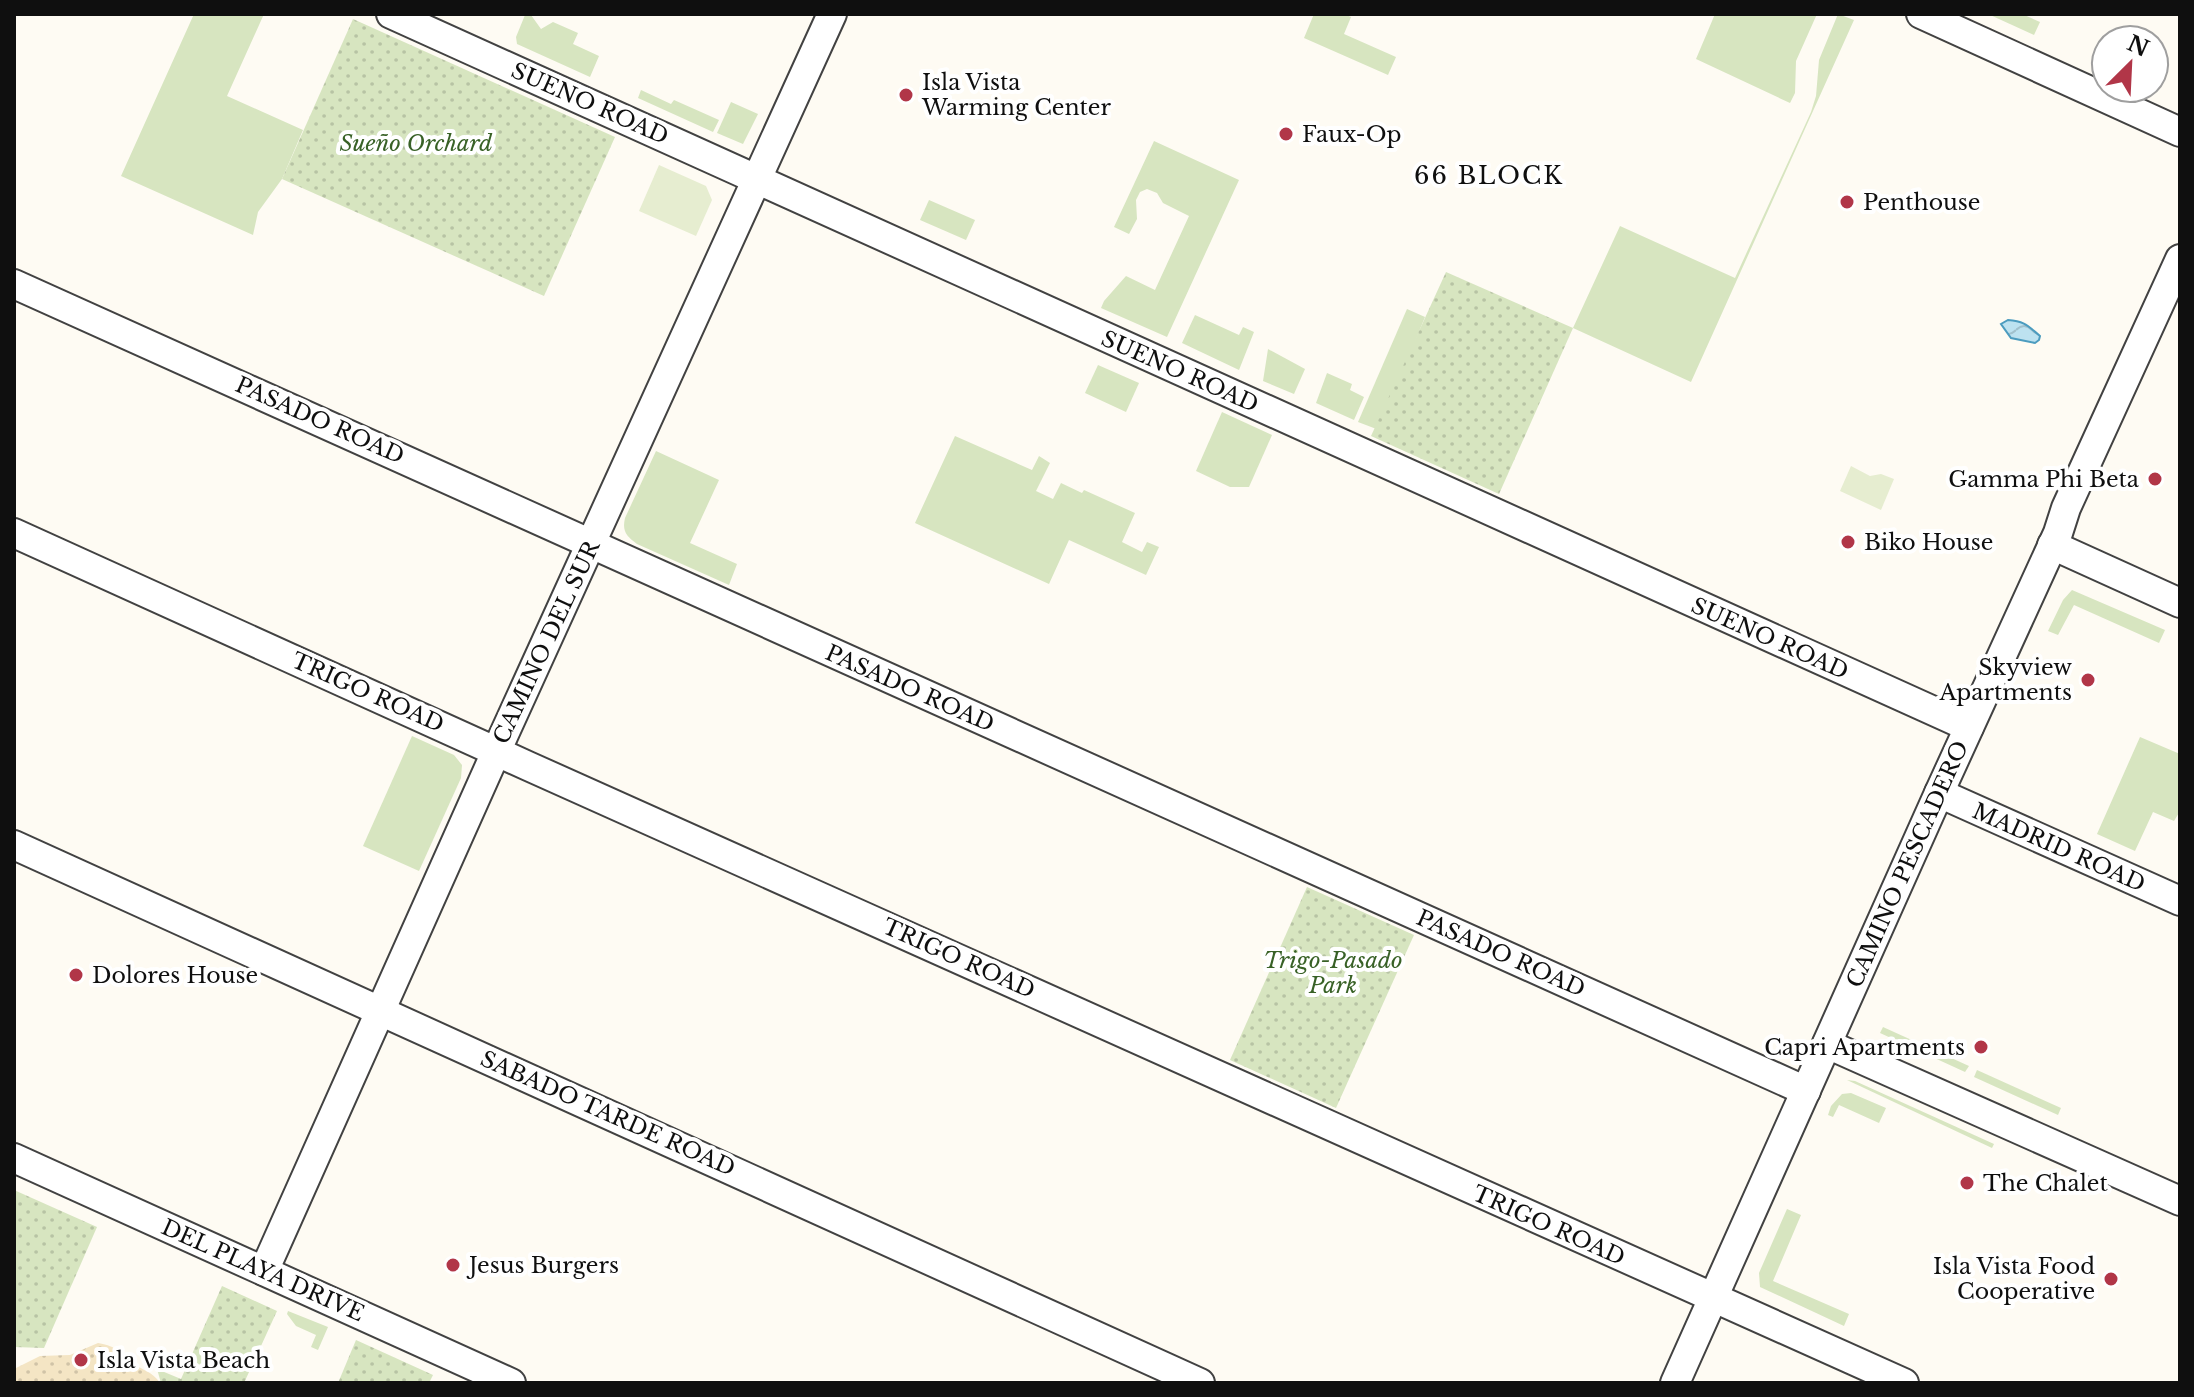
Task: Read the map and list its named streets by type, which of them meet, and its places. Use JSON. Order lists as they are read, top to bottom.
{
  "streets": {
    "street": [
      "SUENO ROAD",
      "PASADO ROAD",
      "CAMINO DEL SUR",
      "TRIGO ROAD",
      "MADRID ROAD",
      "CAMINO PESCADERO",
      "SABADO TARDE ROAD",
      "DEL PLAYA DRIVE"
    ]
  },
  "crossings": [
    ["SUENO ROAD", "CAMINO DEL SUR"],
    ["SUENO ROAD", "CAMINO PESCADERO"],
    ["PASADO ROAD", "CAMINO DEL SUR"],
    ["PASADO ROAD", "CAMINO PESCADERO"],
    ["CAMINO DEL SUR", "TRIGO ROAD"],
    ["CAMINO DEL SUR", "SABADO TARDE ROAD"],
    ["CAMINO DEL SUR", "DEL PLAYA DRIVE"],
    ["TRIGO ROAD", "CAMINO PESCADERO"],
    ["MADRID ROAD", "CAMINO PESCADERO"]
  ],
  "districts": ["66 BLOCK"],
  "parks": ["Sueño Orchard", "Trigo-Pasado Park"],
  "places": [
    "Isla Vista Warming Center",
    "Faux-Op",
    "Penthouse",
    "Gamma Phi Beta",
    "Biko House",
    "Skyview Apartments",
    "Dolores House",
    "Capri Apartments",
    "The Chalet",
    "Jesus Burgers",
    "Isla Vista Food Cooperative",
    "Isla Vista Beach"
  ],
  "north": "top right"
}
